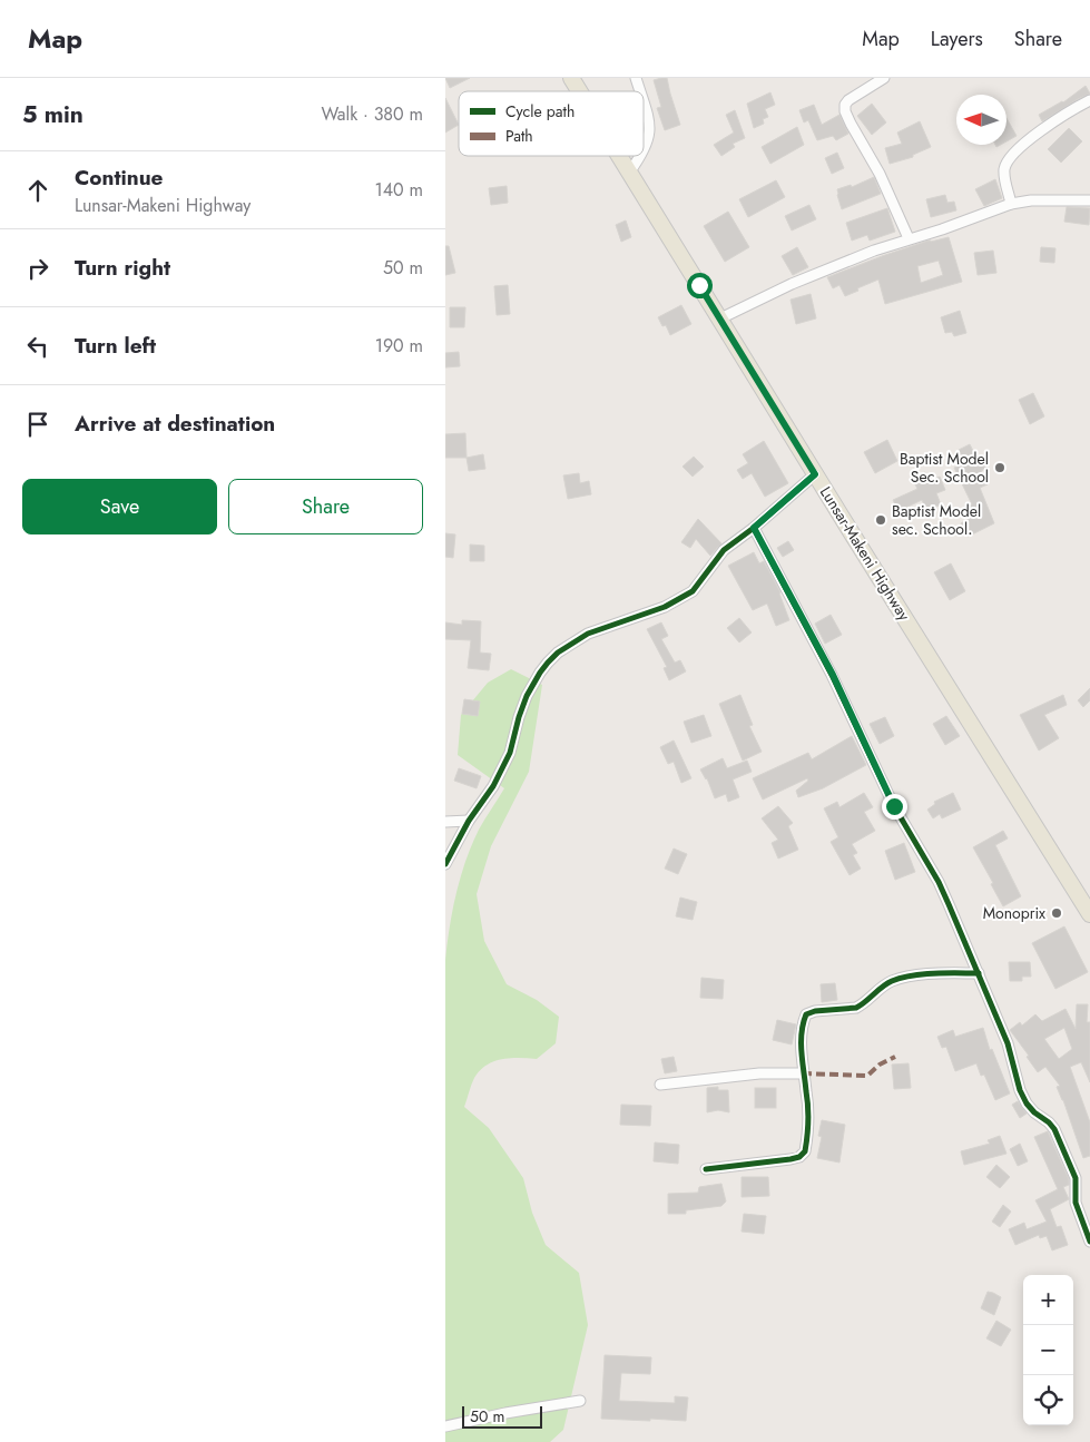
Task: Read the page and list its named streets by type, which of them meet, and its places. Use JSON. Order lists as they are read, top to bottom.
{
  "streets": {
    "main road": ["Lunsar-Makeni Highway"]
  },
  "places": ["Baptist Model Sec. School", "Baptist Model sec. School.", "Monoprix"],
  "legend": ["Cycle path", "Path"],
  "scale_bar": "50 m",
  "north": "left",
  "page": {
    "header": "Map",
    "nav": ["Map", "Layers", "Share"],
    "heading": ["5 min", "Walk · 380 m"],
    "list": [
      ["Continue", "Lunsar-Makeni Highway", "140 m"],
      ["Turn right", "50 m"],
      ["Turn left", "190 m"],
      "Arrive at destination"
    ],
    "buttons": ["Save", "Share"],
    "map_buttons": ["+", "−"],
    "scale": "50 m"
  }
}
